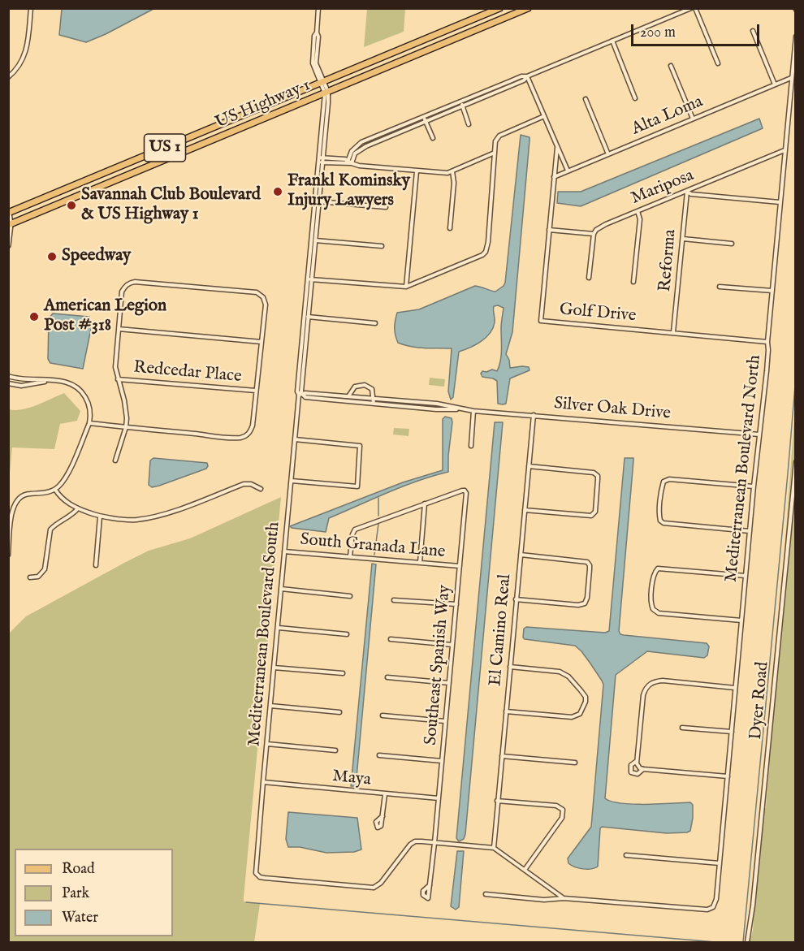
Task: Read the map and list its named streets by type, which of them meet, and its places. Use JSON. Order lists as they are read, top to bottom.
{
  "streets": {
    "main road": ["US Highway 1", "US 1"],
    "street": [
      "Alta Loma",
      "Mariposa",
      "Reforma",
      "Golf Drive",
      "Redcedar Place",
      "Silver Oak Drive",
      "Mediterranean Boulevard North",
      "South Granada Lane",
      "El Camino Real",
      "Mediterranean Boulevard South",
      "Southeast Spanish Way",
      "Dyer Road",
      "Maya"
    ]
  },
  "crossings": [
    ["US Highway 1", "Mediterranean Boulevard South"],
    ["Alta Loma", "Golf Drive"],
    ["Alta Loma", "Mediterranean Boulevard North"],
    ["Mariposa", "Reforma"],
    ["Mariposa", "Mediterranean Boulevard North"],
    ["Reforma", "Golf Drive"],
    ["Golf Drive", "Mediterranean Boulevard North"],
    ["Silver Oak Drive", "Mediterranean Boulevard North"],
    ["Silver Oak Drive", "El Camino Real"],
    ["Silver Oak Drive", "Mediterranean Boulevard South"],
    ["South Granada Lane", "Mediterranean Boulevard South"],
    ["South Granada Lane", "Southeast Spanish Way"],
    ["Mediterranean Boulevard South", "Southeast Spanish Way"],
    ["Mediterranean Boulevard South", "Maya"],
    ["Southeast Spanish Way", "Maya"]
  ],
  "places": [
    "Frankl Kominsky Injury Lawyers",
    "Savannah Club Boulevard & US Highway 1",
    "Speedway",
    "American Legion Post #318"
  ],
  "legend": ["Road", "Park", "Water"],
  "scale_bar": "200 m"
}
